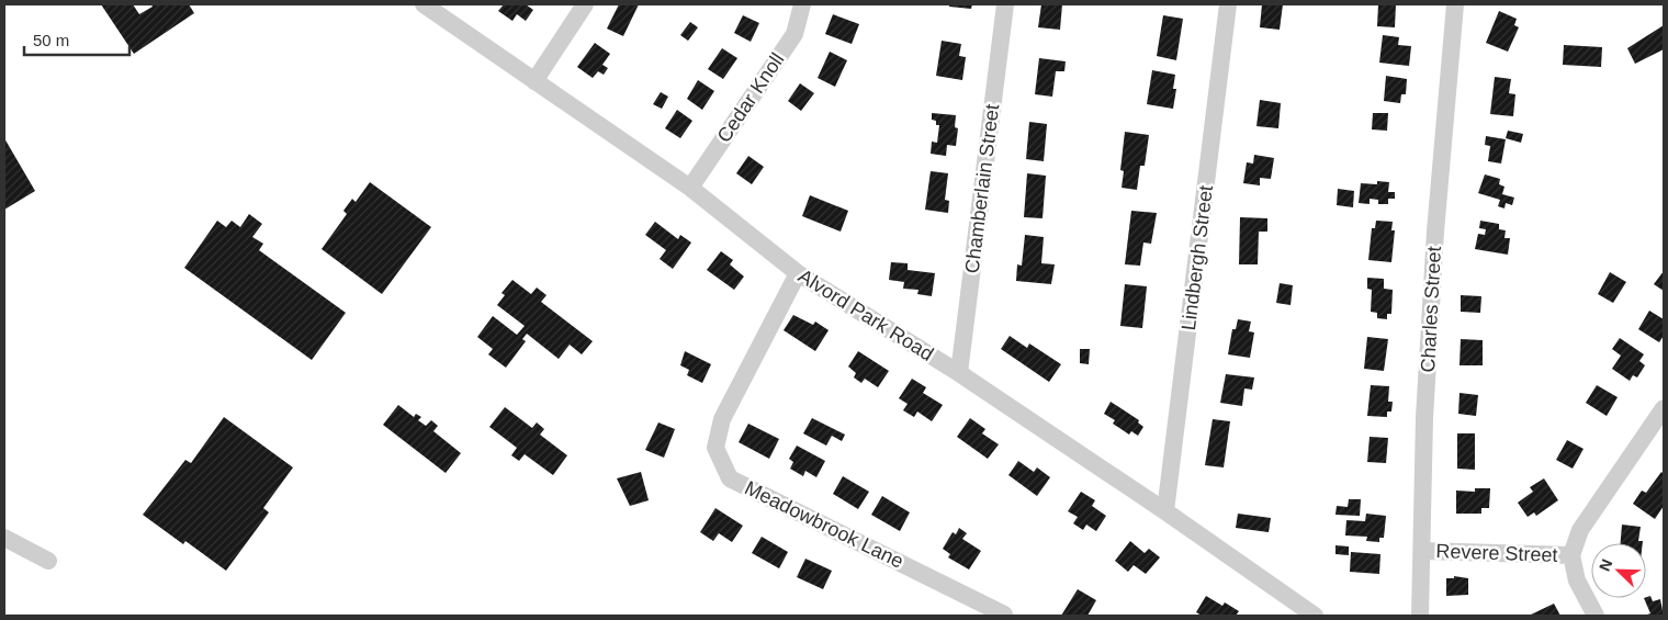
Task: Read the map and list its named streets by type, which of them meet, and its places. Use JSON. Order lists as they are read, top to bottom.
{
  "streets": {
    "street": [
      "Cedar Knoll",
      "Chamberlain Street",
      "Lindbergh Street",
      "Charles Street",
      "Alvord Park Road",
      "Meadowbrook Lane",
      "Revere Street"
    ]
  },
  "crossings": [
    ["Cedar Knoll", "Alvord Park Road"],
    ["Chamberlain Street", "Alvord Park Road"],
    ["Lindbergh Street", "Alvord Park Road"],
    ["Charles Street", "Revere Street"],
    ["Alvord Park Road", "Meadowbrook Lane"]
  ],
  "scale_bar": "50 m",
  "north": "top left"
}
